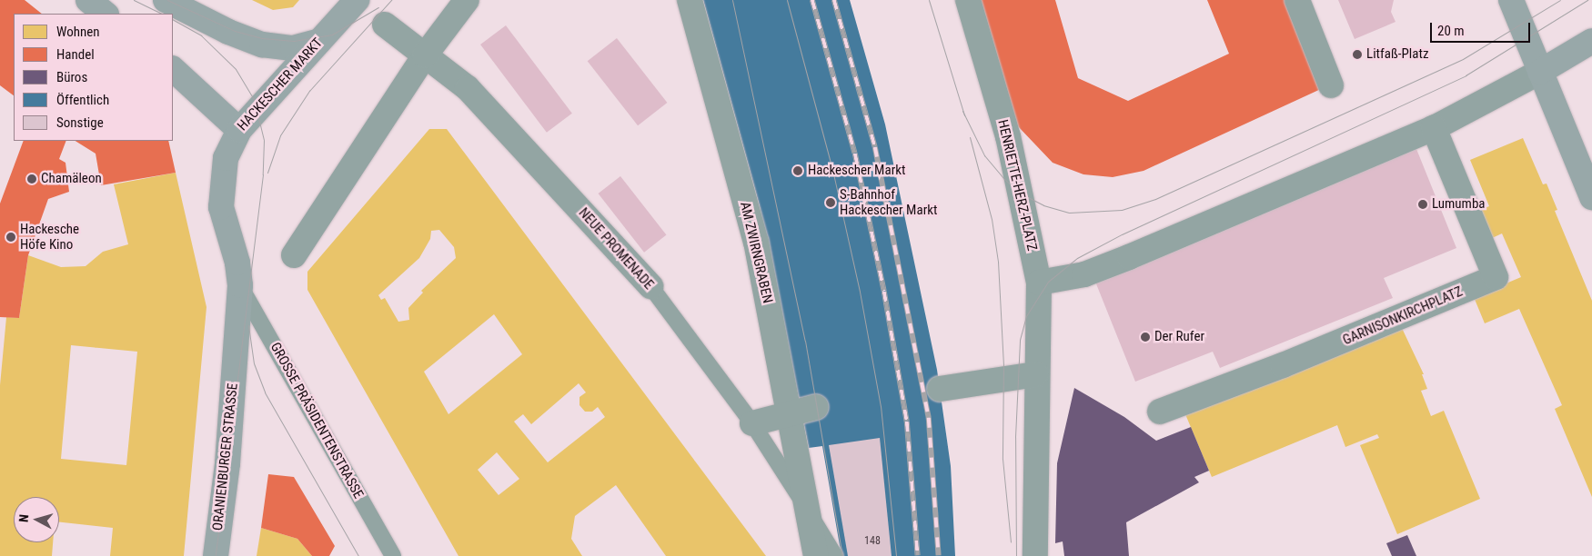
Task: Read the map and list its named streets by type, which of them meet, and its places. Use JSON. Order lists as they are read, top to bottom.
{
  "streets": {
    "street": [
      "HACKESCHER MARKT",
      "HENRIETTE-HERZ-PLATZ",
      "NEUE PROMENADE",
      "AM ZWIRNGRABEN",
      "GARNISONKIRCHPLATZ",
      "ORANIENBURGER STRASSE"
    ],
    "lane": ["GROSSE PRÄSIDENTENSTRASSE"]
  },
  "crossings": [
    ["HACKESCHER MARKT", "GROSSE PRÄSIDENTENSTRASSE"],
    ["HACKESCHER MARKT", "ORANIENBURGER STRASSE"],
    ["NEUE PROMENADE", "AM ZWIRNGRABEN"]
  ],
  "places": [
    "Litfaß-Platz",
    "Hackescher Markt",
    "Chamäleon",
    "S-Bahnhof Hackescher Markt",
    "Lumumba",
    "Hackesche Höfe Kino",
    "Der Rufer"
  ],
  "house_numbers": ["148"],
  "legend": [
    "Wohnen",
    "Handel",
    "Büros",
    "Öffentlich",
    "Sonstige"
  ],
  "scale_bar": "20 m",
  "north": "left"
}
